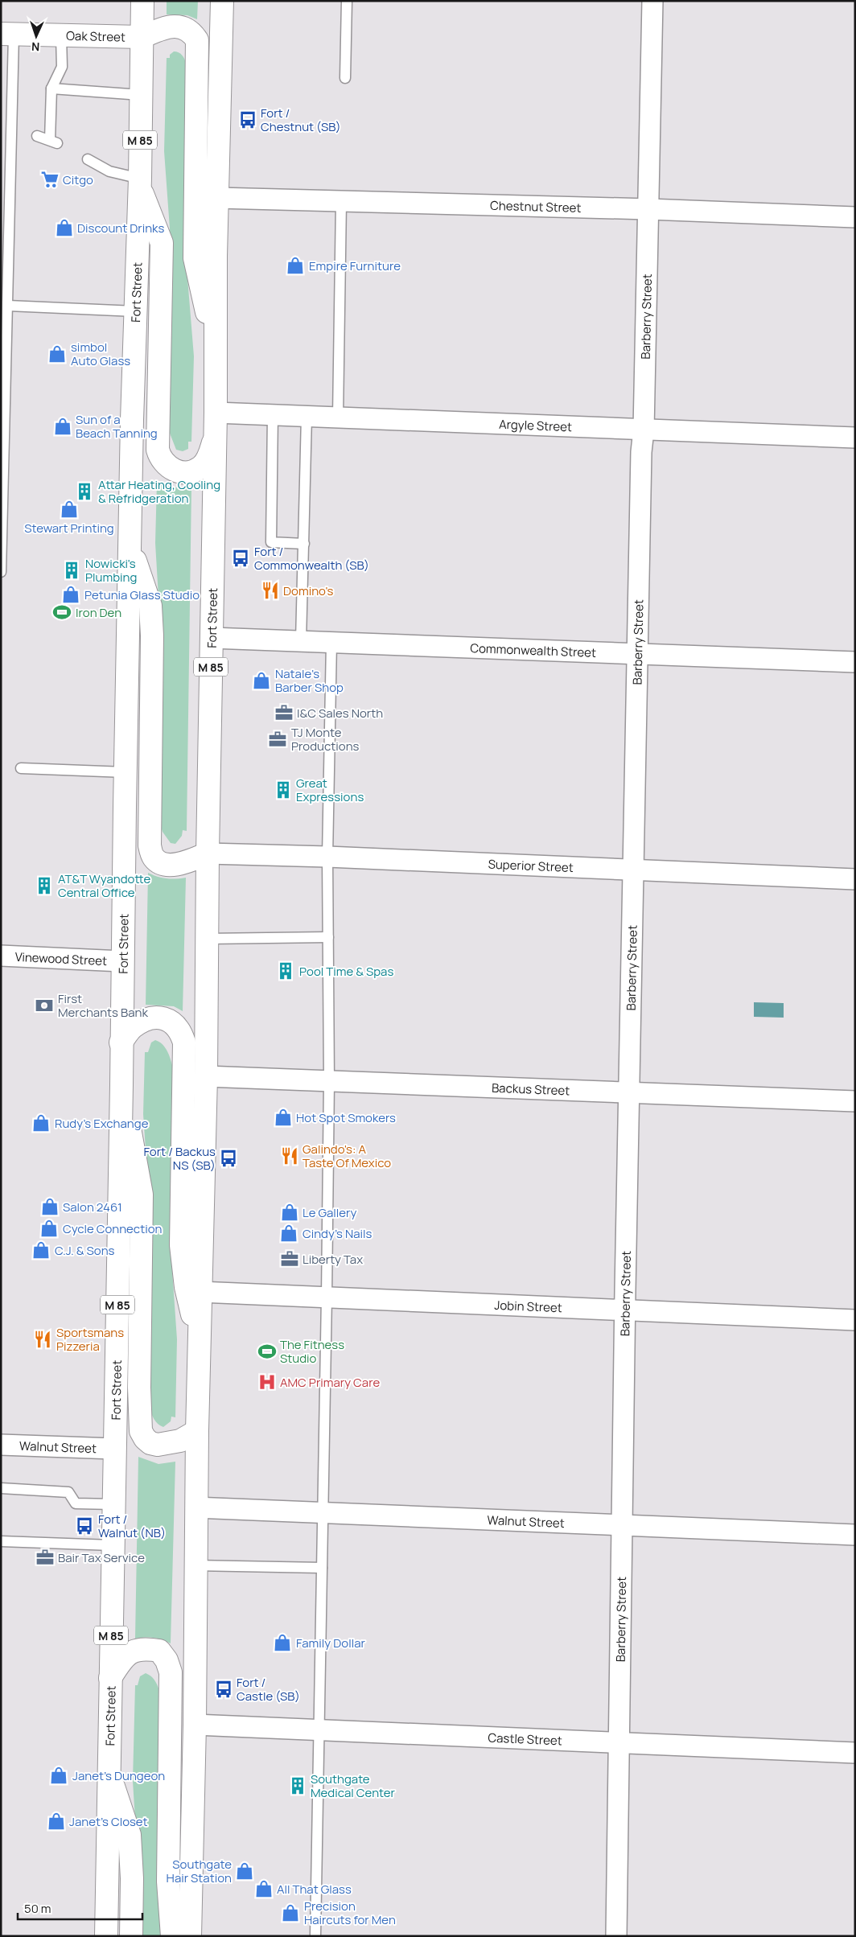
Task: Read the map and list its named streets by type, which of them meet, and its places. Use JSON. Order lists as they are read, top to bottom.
{
  "streets": {
    "main road": ["Oak Street", "M 85", "Fort Street"],
    "street": [
      "Chestnut Street",
      "Barberry Street",
      "Argyle Street",
      "Commonwealth Street",
      "Superior Street",
      "Vinewood Street",
      "Backus Street",
      "Jobin Street",
      "Walnut Street",
      "Castle Street"
    ]
  },
  "crossings": [
    ["Oak Street", "Fort Street"],
    ["Chestnut Street", "Fort Street"],
    ["Chestnut Street", "Barberry Street"],
    ["Fort Street", "Argyle Street"],
    ["Fort Street", "Commonwealth Street"],
    ["Fort Street", "Superior Street"],
    ["Fort Street", "Vinewood Street"],
    ["Fort Street", "Backus Street"],
    ["Fort Street", "Jobin Street"],
    ["Fort Street", "Walnut Street"],
    ["Fort Street", "Castle Street"],
    ["Barberry Street", "Argyle Street"],
    ["Barberry Street", "Commonwealth Street"],
    ["Barberry Street", "Superior Street"],
    ["Barberry Street", "Backus Street"],
    ["Barberry Street", "Jobin Street"],
    ["Barberry Street", "Walnut Street"],
    ["Barberry Street", "Castle Street"]
  ],
  "places": {
    "bus stop": [
      "Fort / Chestnut (SB)",
      "Fort / Commonwealth (SB)",
      "Fort / Backus NS (SB)",
      "Fort / Walnut (NB)",
      "Fort / Castle (SB)"
    ],
    "supermarket": ["Citgo"],
    "shop": [
      "Discount Drinks",
      "Empire Furniture",
      "simbol Auto Glass",
      "Sun of a Beach Tanning",
      "Stewart Printing",
      "Petunia Glass Studio",
      "Natale's Barber Shop",
      "Hot Spot Smokers",
      "Rudy's Exchange",
      "Salon 2461",
      "Le Gallery",
      "Cycle Connection",
      "Cindy's Nails",
      "C.J. & Sons",
      "Family Dollar",
      "Janet's Dungeon",
      "Janet's Closet",
      "Southgate Hair Station",
      "All That Glass",
      "Precision Haircuts for Men"
    ],
    "building": [
      "Attar Heating, Cooling & Refridgeration",
      "Nowicki's Plumbing",
      "Great Expressions",
      "AT&T Wyandotte Central Office",
      "Pool Time & Spas",
      "Southgate Medical Center"
    ],
    "restaurant": ["Domino's", "Galindo's: A Taste Of Mexico", "Sportsmans Pizzeria"],
    "sports": ["Iron Den", "The Fitness Studio"],
    "office": [
      "I&C Sales North",
      "TJ Monte Productions",
      "Liberty Tax",
      "Bair Tax Service"
    ],
    "bank": ["First Merchants Bank"],
    "hospital": ["AMC Primary Care"]
  },
  "scale_bar": "50 m",
  "north": "bottom"
}
